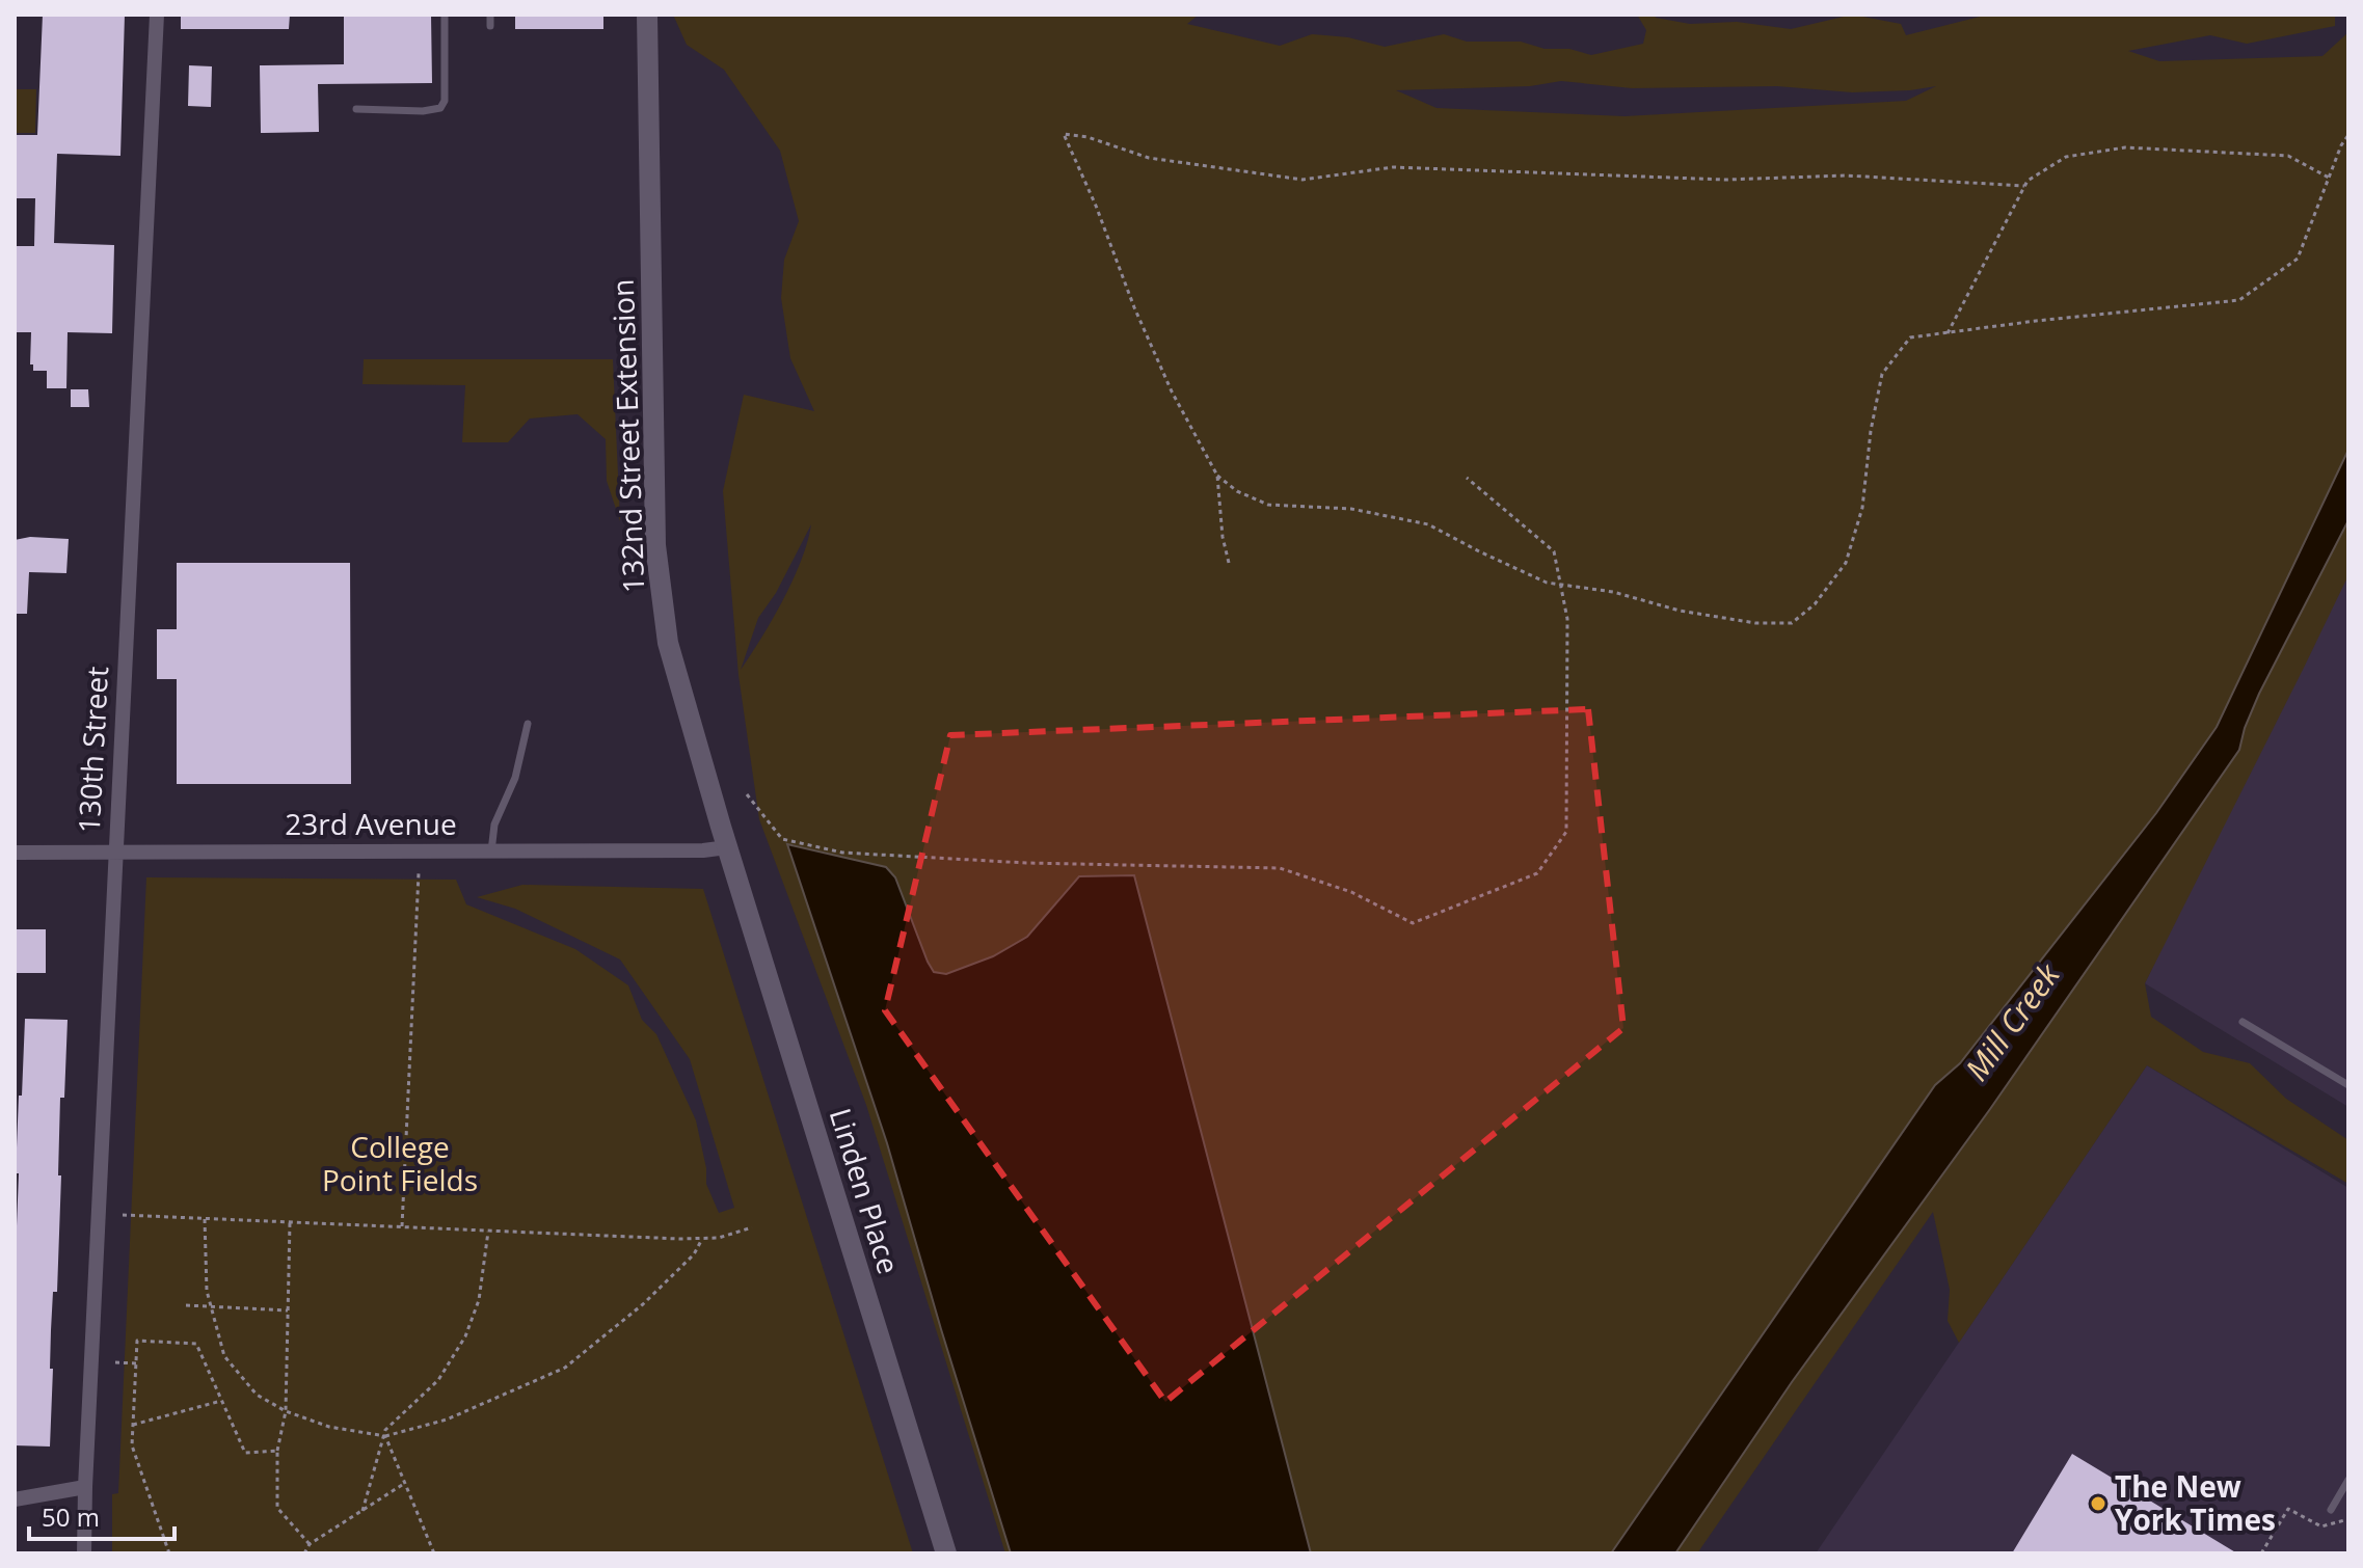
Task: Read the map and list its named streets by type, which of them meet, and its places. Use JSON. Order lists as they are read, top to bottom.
{
  "streets": {
    "street": [
      "132nd Street Extension",
      "130th Street",
      "23rd Avenue",
      "Linden Place"
    ]
  },
  "crossings": [
    ["132nd Street Extension", "23rd Avenue"],
    ["132nd Street Extension", "Linden Place"],
    ["130th Street", "23rd Avenue"],
    ["23rd Avenue", "Linden Place"]
  ],
  "water": ["Mill Creek"],
  "parks": ["College Point Fields"],
  "places": ["The New York Times"],
  "scale_bar": "50 m"
}
